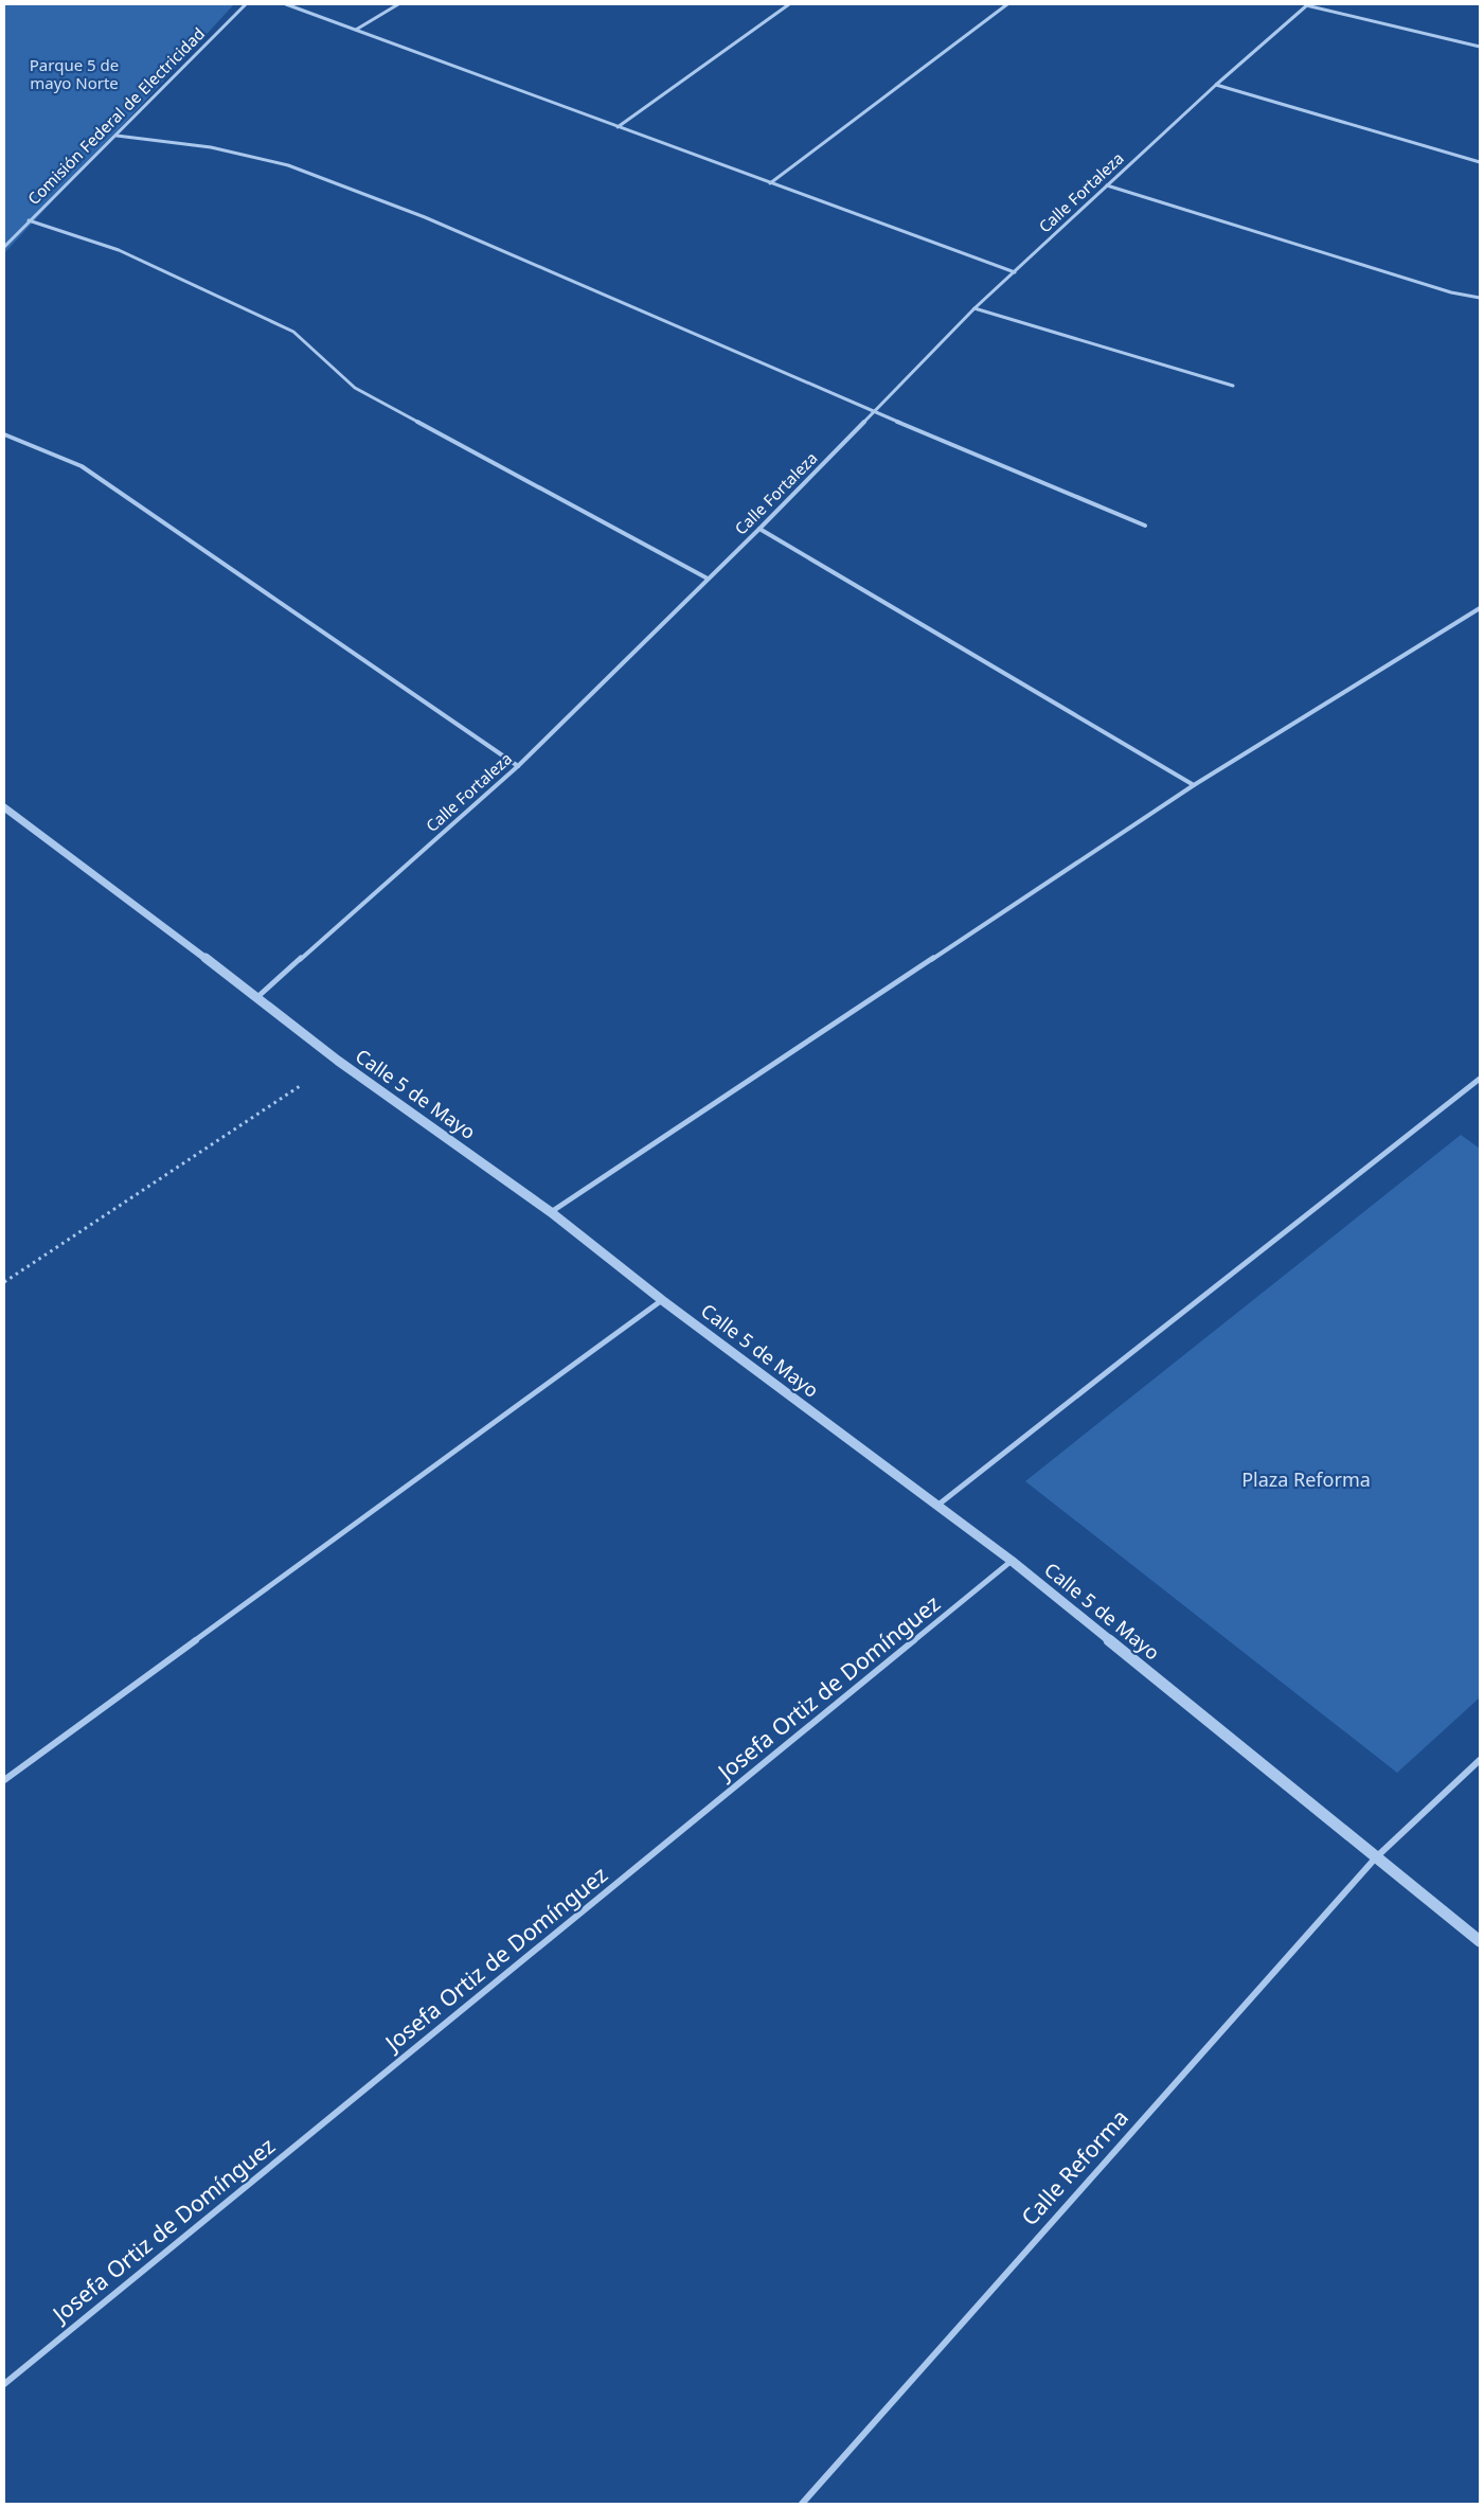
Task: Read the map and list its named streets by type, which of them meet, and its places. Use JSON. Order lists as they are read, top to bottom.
{
  "streets": {
    "street": [
      "Comisión Federal de Electricidad",
      "Calle Fortaleza",
      "Calle 5 de Mayo",
      "Josefa Ortiz de Domínguez",
      "Calle Reforma"
    ]
  },
  "crossings": [
    ["Calle Fortaleza", "Calle 5 de Mayo"],
    ["Calle 5 de Mayo", "Josefa Ortiz de Domínguez"],
    ["Calle 5 de Mayo", "Calle Reforma"]
  ],
  "parks": ["Parque 5 de mayo Norte", "Plaza Reforma"]
}
